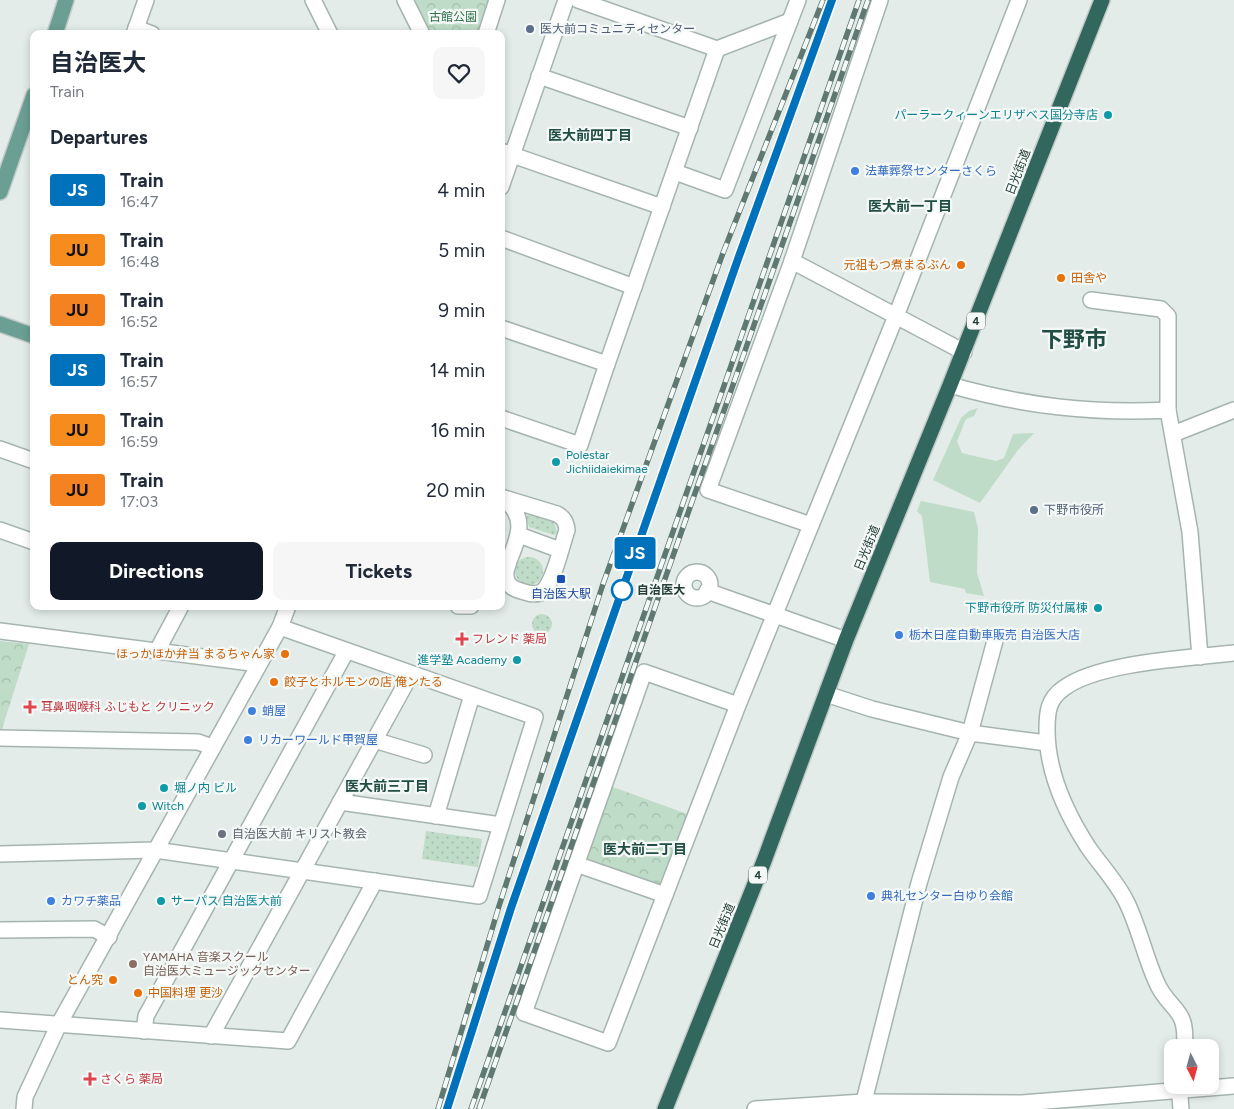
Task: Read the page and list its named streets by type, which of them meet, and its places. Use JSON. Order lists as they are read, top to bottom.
{
  "streets": {
    "highway": ["日光街道", "4"]
  },
  "districts": [
    "医大前四丁目",
    "医大前一丁目",
    "下野市",
    "医大前三丁目",
    "医大前二丁目"
  ],
  "parks": ["古館公園"],
  "places": {
    "other": [
      "医大前コミュニティセンター",
      "パーラークィーンエリザベス国分寺店",
      "法華葬祭センターさくら",
      "元祖もつ煮まるぶん",
      "田舎や",
      "Polestar Jichiidaiekimae",
      "下野市役所",
      "自治医大",
      "下野市役所 防災付属棟",
      "栃木日産自動車販売 自治医大店",
      "ほっかほか弁当 まるちゃん家",
      "進学塾 Academy",
      "餃子とホルモンの店 俺ンたる",
      "蛸屋",
      "リカーワールド甲賀屋",
      "堀ノ内 ビル",
      "Witch",
      "自治医大前 キリスト教会",
      "典礼センター白ゆり会館",
      "カワチ薬品",
      "サーパス 自治医大前",
      "YAMAHA 音楽スクール 自治医大ミュージックセンター",
      "とん究",
      "中国料理 更沙"
    ],
    "transit": ["自治医大駅"],
    "health": ["フレンド 薬局", "耳鼻咽喉科 ふじもと クリニック", "さくら 薬局"]
  },
  "north": "bottom",
  "page": {
    "on_map": "JS",
    "heading": [
      ["自治医大", "Train"],
      "Departures"
    ],
    "list": [
      {
        "mark": "JS",
        "name": "Train",
        "note": "16:47",
        "value": "4 min"
      },
      {
        "mark": "JU",
        "name": "Train",
        "note": "16:48",
        "value": "5 min"
      },
      {
        "mark": "JU",
        "name": "Train",
        "note": "16:52",
        "value": "9 min"
      },
      {
        "mark": "JS",
        "name": "Train",
        "note": "16:57",
        "value": "14 min"
      },
      {
        "mark": "JU",
        "name": "Train",
        "note": "16:59",
        "value": "16 min"
      },
      {
        "mark": "JU",
        "name": "Train",
        "note": "17:03",
        "value": "20 min"
      }
    ],
    "buttons": ["Directions", "Tickets"]
  }
}
